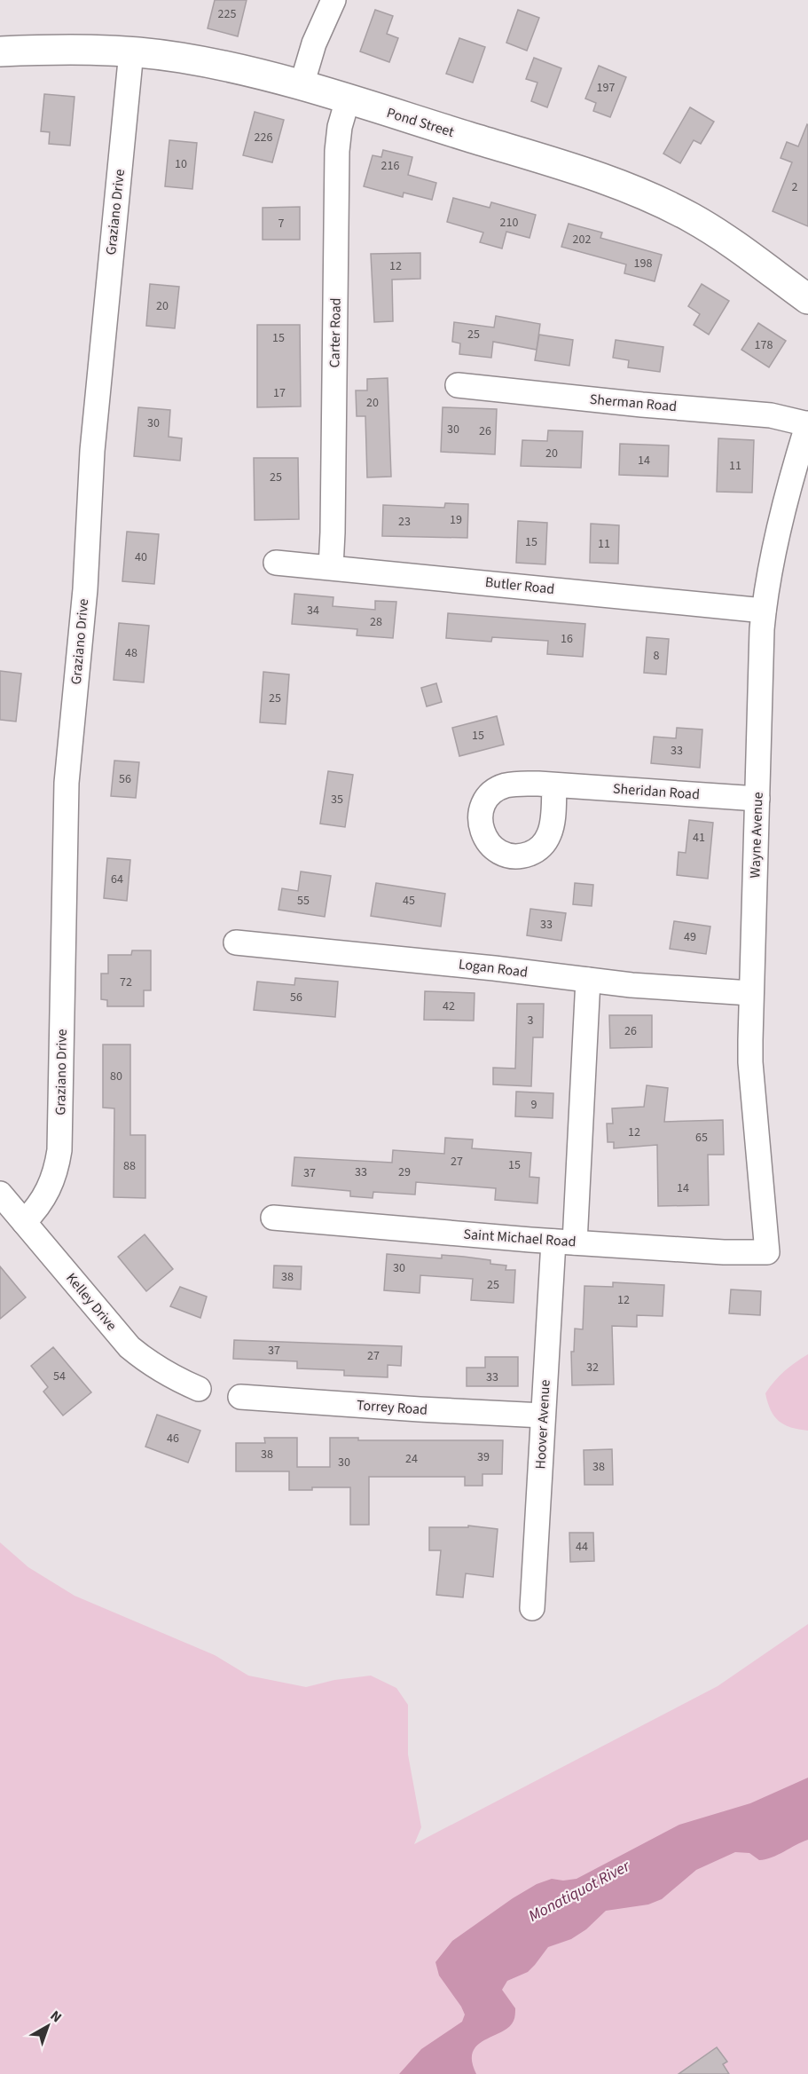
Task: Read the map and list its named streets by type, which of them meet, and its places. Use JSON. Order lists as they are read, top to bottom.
{
  "streets": {
    "main road": ["Pond Street"],
    "street": [
      "Graziano Drive",
      "Carter Road",
      "Sherman Road",
      "Butler Road",
      "Sheridan Road",
      "Wayne Avenue",
      "Logan Road",
      "Saint Michael Road",
      "Kelley Drive",
      "Torrey Road",
      "Hoover Avenue"
    ]
  },
  "crossings": [
    ["Pond Street", "Graziano Drive"],
    ["Pond Street", "Carter Road"],
    ["Graziano Drive", "Kelley Drive"],
    ["Carter Road", "Butler Road"],
    ["Sherman Road", "Wayne Avenue"],
    ["Butler Road", "Wayne Avenue"],
    ["Sheridan Road", "Wayne Avenue"],
    ["Wayne Avenue", "Logan Road"],
    ["Wayne Avenue", "Saint Michael Road"],
    ["Logan Road", "Hoover Avenue"],
    ["Saint Michael Road", "Hoover Avenue"],
    ["Torrey Road", "Hoover Avenue"]
  ],
  "water": ["Monatiquot River"],
  "house_numbers": [
    "225",
    "197",
    "226",
    "10",
    "216",
    "2",
    "210",
    "7",
    "202",
    "198",
    "12",
    "20",
    "25",
    "15",
    "178",
    "17",
    "20",
    "30",
    "30",
    "26",
    "20",
    "14",
    "11",
    "25",
    "19",
    "23",
    "15",
    "11",
    "40",
    "34",
    "28",
    "16",
    "48",
    "8",
    "25",
    "15",
    "33",
    "56",
    "35",
    "41",
    "64",
    "55",
    "45",
    "33",
    "49",
    "72",
    "56",
    "42",
    "3",
    "26",
    "80",
    "9",
    "12",
    "65",
    "27",
    "15",
    "88",
    "33",
    "29",
    "37",
    "14",
    "30",
    "38",
    "25",
    "12",
    "37",
    "27",
    "32",
    "54",
    "33",
    "46",
    "38",
    "39",
    "24",
    "30",
    "38",
    "44"
  ],
  "north": "top right"
}
